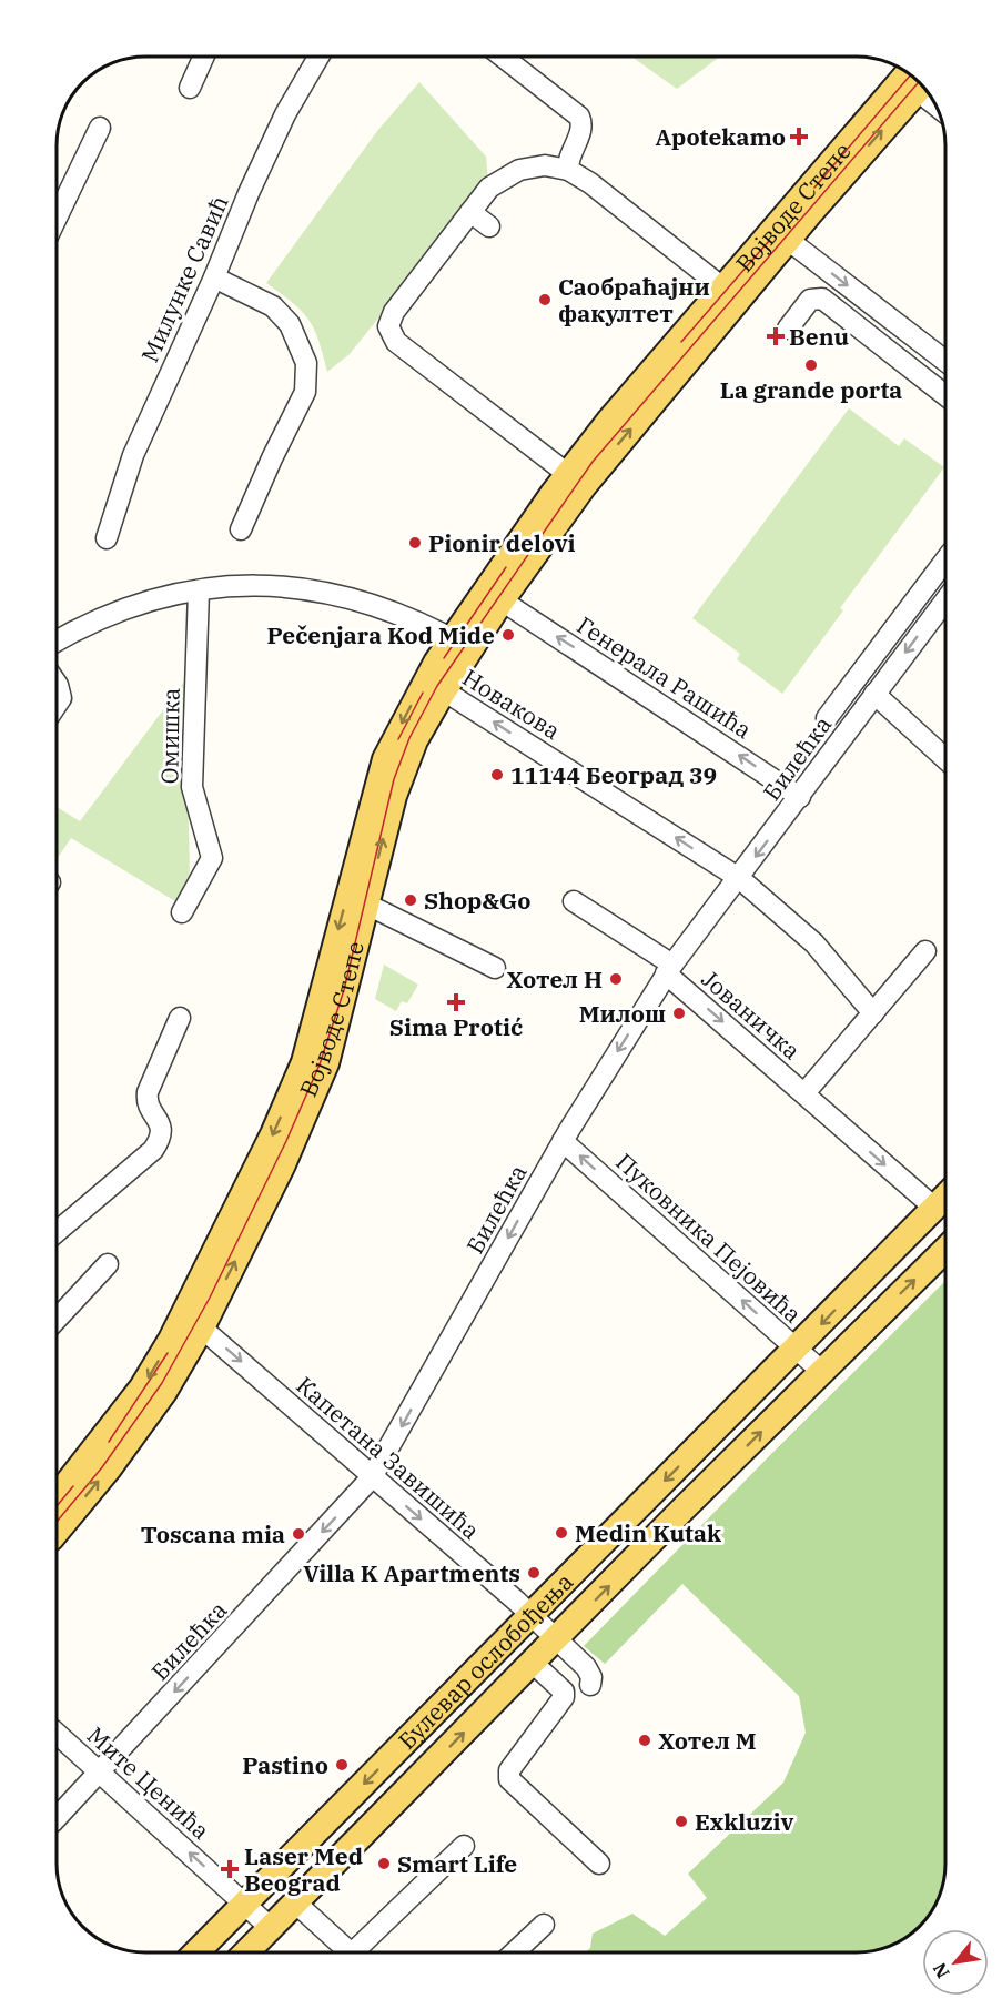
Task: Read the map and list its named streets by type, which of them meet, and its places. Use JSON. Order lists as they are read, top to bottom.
{
  "streets": {
    "main road": ["Војводе Степе", "Булевар ослобођења"],
    "street": [
      "Милунке Савић",
      "Генерала Рашића",
      "Новакова",
      "Омишка",
      "Билећка",
      "Јованичка",
      "Пуковника Пејовића",
      "Капетана Завишића",
      "Мите Ценића"
    ]
  },
  "crossings": [
    ["Војводе Степе", "Генерала Рашића"],
    ["Војводе Степе", "Новакова"],
    ["Војводе Степе", "Капетана Завишића"],
    ["Генерала Рашића", "Билећка"],
    ["Новакова", "Билећка"],
    ["Билећка", "Јованичка"],
    ["Билећка", "Пуковника Пејовића"],
    ["Билећка", "Капетана Завишића"],
    ["Билећка", "Мите Ценића"],
    ["Јованичка", "Булевар ослобођења"],
    ["Пуковника Пејовића", "Булевар ослобођења"],
    ["Капетана Завишића", "Булевар ослобођења"],
    ["Булевар ослобођења", "Мите Ценића"]
  ],
  "one_way": [
    "Генерала Рашића",
    "Новакова",
    "Билећка",
    "Пуковника Пејовића",
    "Капетана Завишића",
    "Мите Ценића"
  ],
  "places": {
    "health": [
      "Apotekamo",
      "Benu",
      "Sima Protić",
      "Laser Med Beograd"
    ],
    "other": [
      "Саобраћајни факултет",
      "La grande porta",
      "Pionir delovi",
      "Pečenjara Kod Mide",
      "11144 Београд 39",
      "Shop&Go",
      "Хотел Н",
      "Милош",
      "Medin Kutak",
      "Toscana mia",
      "Villa K Apartments",
      "Хотел М",
      "Pastino",
      "Exkluziv",
      "Smart Life"
    ]
  },
  "north": "bottom left"
}
